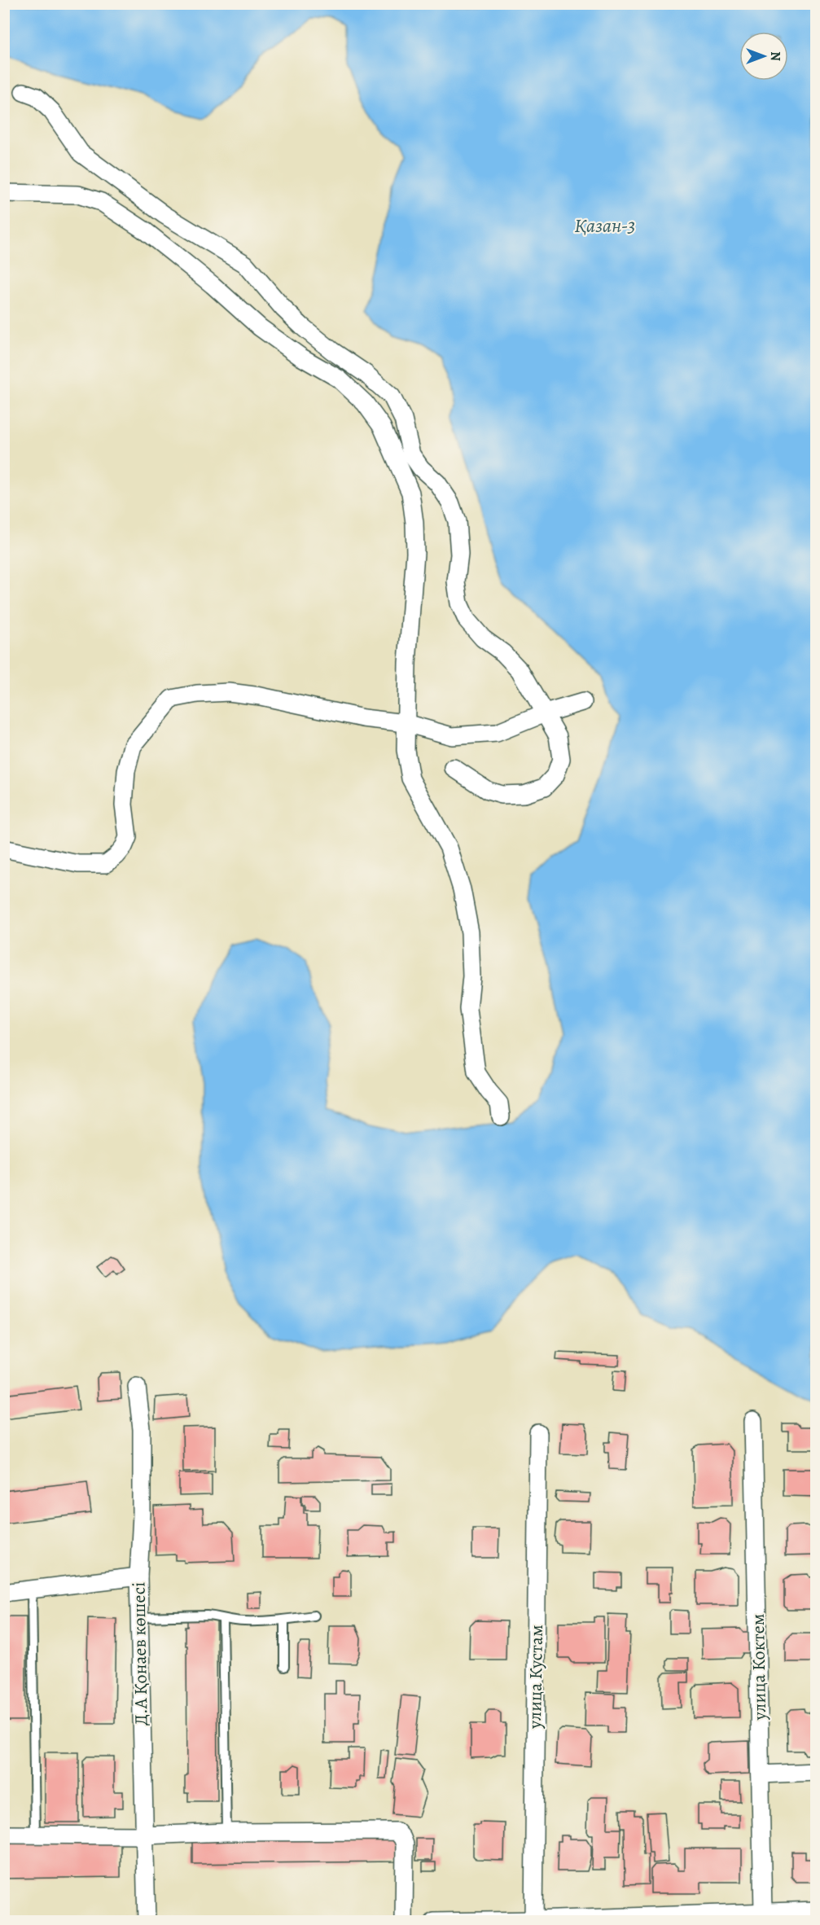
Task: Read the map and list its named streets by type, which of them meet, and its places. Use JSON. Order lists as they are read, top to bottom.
{
  "streets": {
    "street": ["Д.А Қонаев көшесі", "улица Коктем", "улица Кустам"]
  },
  "water": ["Қазан-3"],
  "north": "right"
}
